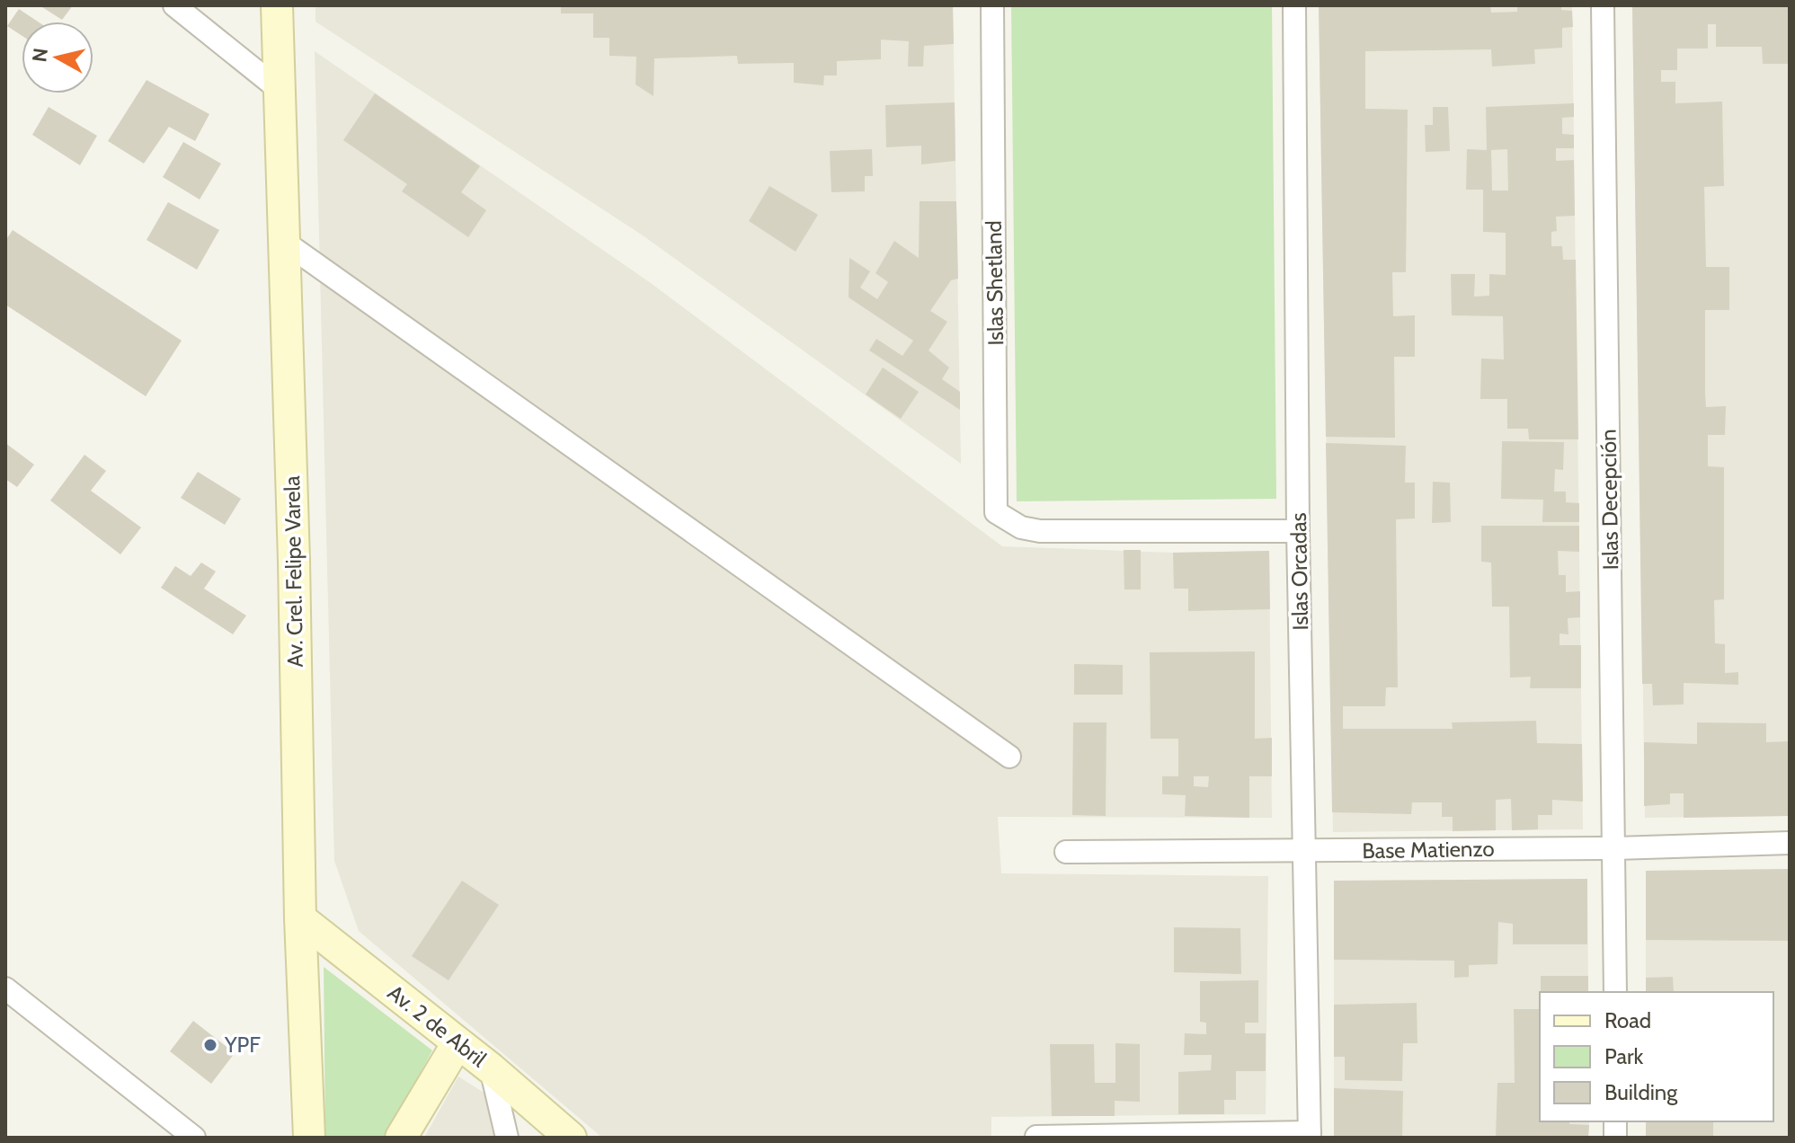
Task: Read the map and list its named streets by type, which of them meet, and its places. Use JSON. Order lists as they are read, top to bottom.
{
  "streets": {
    "main road": ["Av. Crel. Felipe Varela", "Av. 2 de Abril"],
    "street": [
      "Islas Shetland",
      "Islas Decepción",
      "Islas Orcadas",
      "Base Matienzo"
    ]
  },
  "crossings": [
    ["Islas Shetland", "Islas Orcadas"],
    ["Islas Decepción", "Base Matienzo"],
    ["Av. Crel. Felipe Varela", "Av. 2 de Abril"],
    ["Islas Orcadas", "Base Matienzo"]
  ],
  "places": ["YPF"],
  "legend": ["Road", "Park", "Building"],
  "north": "left"
}
